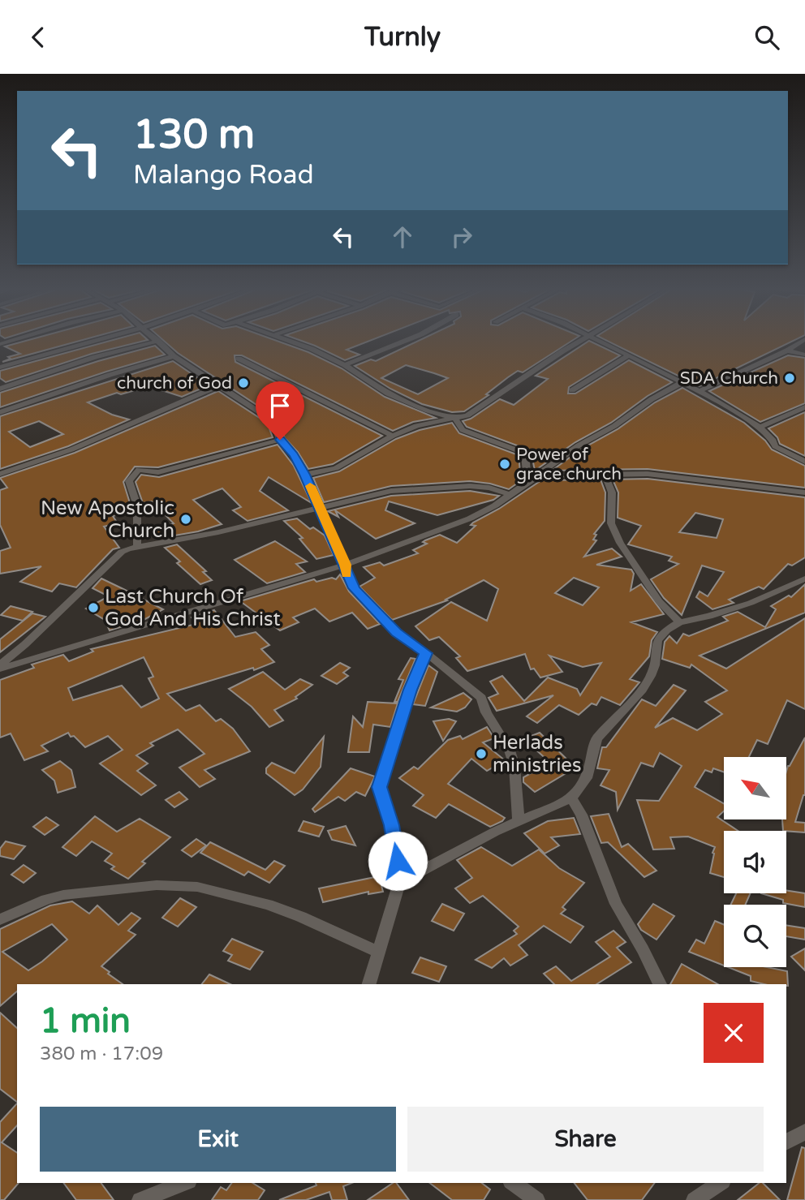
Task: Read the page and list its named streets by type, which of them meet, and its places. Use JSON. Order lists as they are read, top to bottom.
{
  "places": [
    "SDA Church",
    "church of God",
    "Power of grace church",
    "New Apostolic Church",
    "Last Church Of God And His Christ",
    "Herlads ministries"
  ],
  "north": "top left",
  "page": {
    "header": "Turnly",
    "turn": ["130 m", "Malango Road"],
    "heading": ["1 min", "380 m · 17:09"],
    "buttons": ["Exit", "Share"]
  }
}
